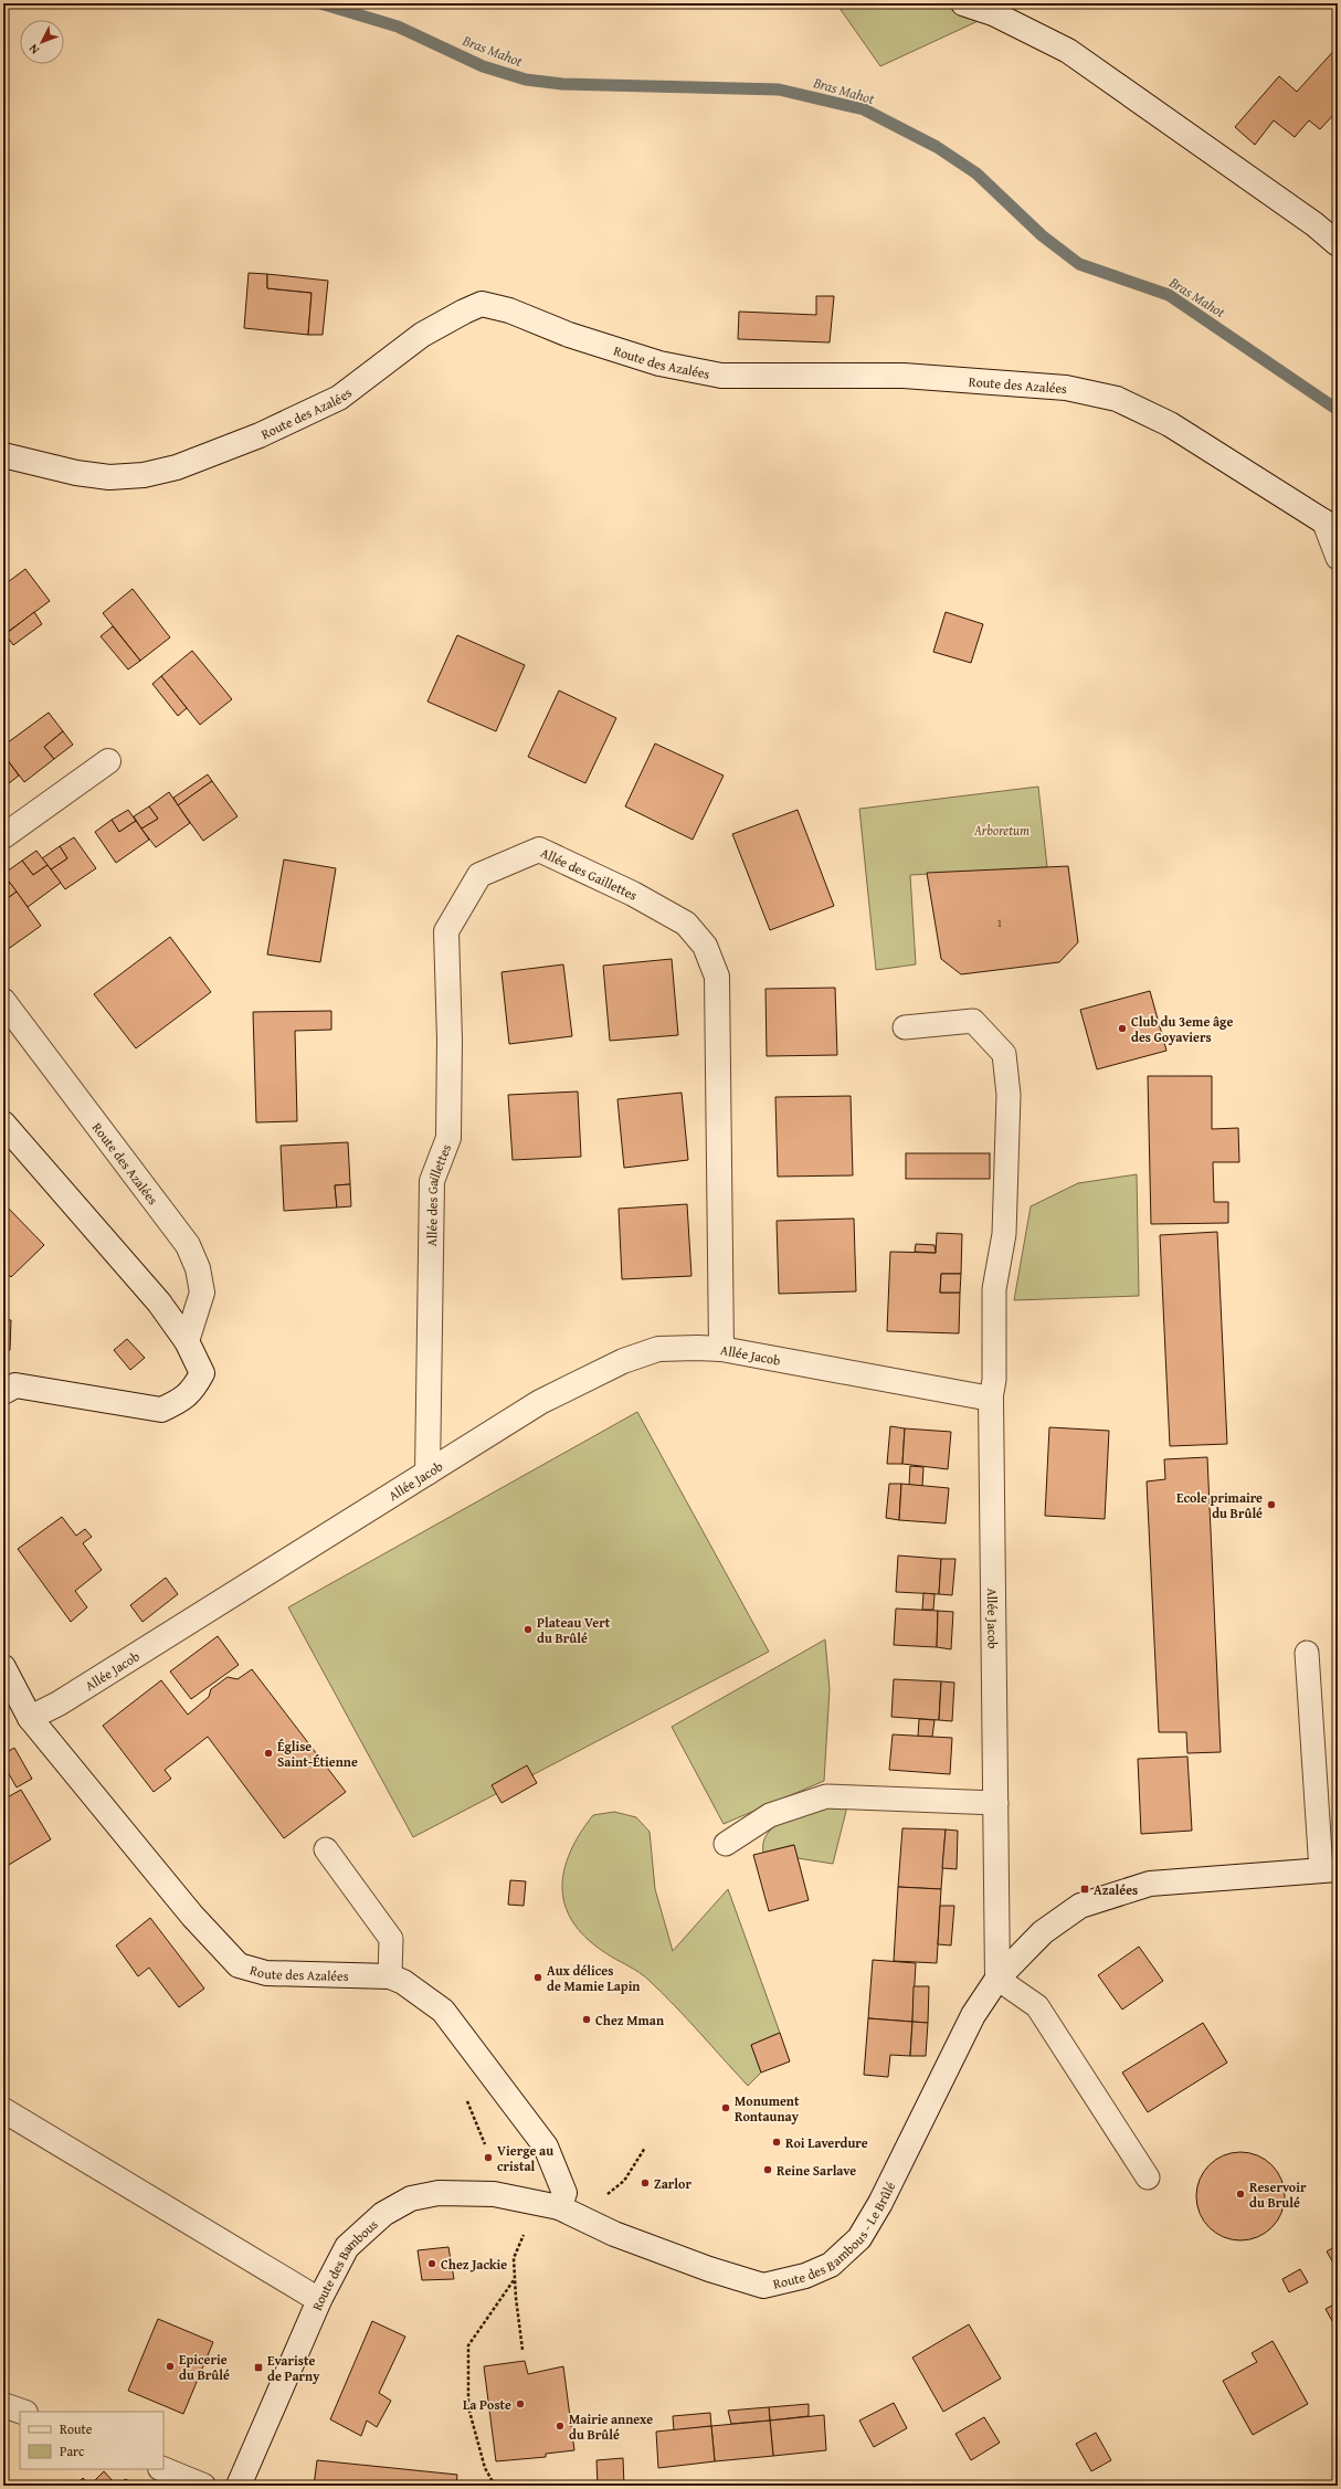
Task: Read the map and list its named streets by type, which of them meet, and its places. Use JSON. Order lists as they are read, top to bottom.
{
  "streets": {
    "street": [
      "Route des Azalées",
      "Allée des Gaillettes",
      "Allée Jacob",
      "Route des Bambous - Le Brûlé",
      "Route des Bambous"
    ]
  },
  "crossings": [
    ["Route des Azalées", "Allée Jacob"],
    ["Route des Azalées", "Route des Bambous - Le Brûlé"],
    ["Route des Azalées", "Route des Bambous"],
    ["Allée des Gaillettes", "Allée Jacob"],
    ["Allée Jacob", "Route des Bambous - Le Brûlé"],
    ["Route des Bambous - Le Brûlé", "Route des Bambous"]
  ],
  "water": ["Bras Mahot"],
  "parks": ["Arboretum"],
  "places": {
    "other": [
      "Club du 3eme âge des Goyaviers",
      "Ecole primaire du Brûlé",
      "Plateau Vert du Brûlé",
      "Église Saint-Étienne",
      "Aux délices de Mamie Lapin",
      "Chez Mman",
      "Monument Rontaunay",
      "Roi Laverdure",
      "Vierge au cristal",
      "Reine Sarlave",
      "Zarlor",
      "Reservoir du Brulé",
      "Chez Jackie",
      "Epicerie du Brûlé",
      "La Poste",
      "Mairie annexe du Brûlé"
    ],
    "transit": ["Azalées", "Evariste de Parny"]
  },
  "house_numbers": ["1"],
  "legend": ["Route", "Parc"],
  "north": "bottom left"
}
